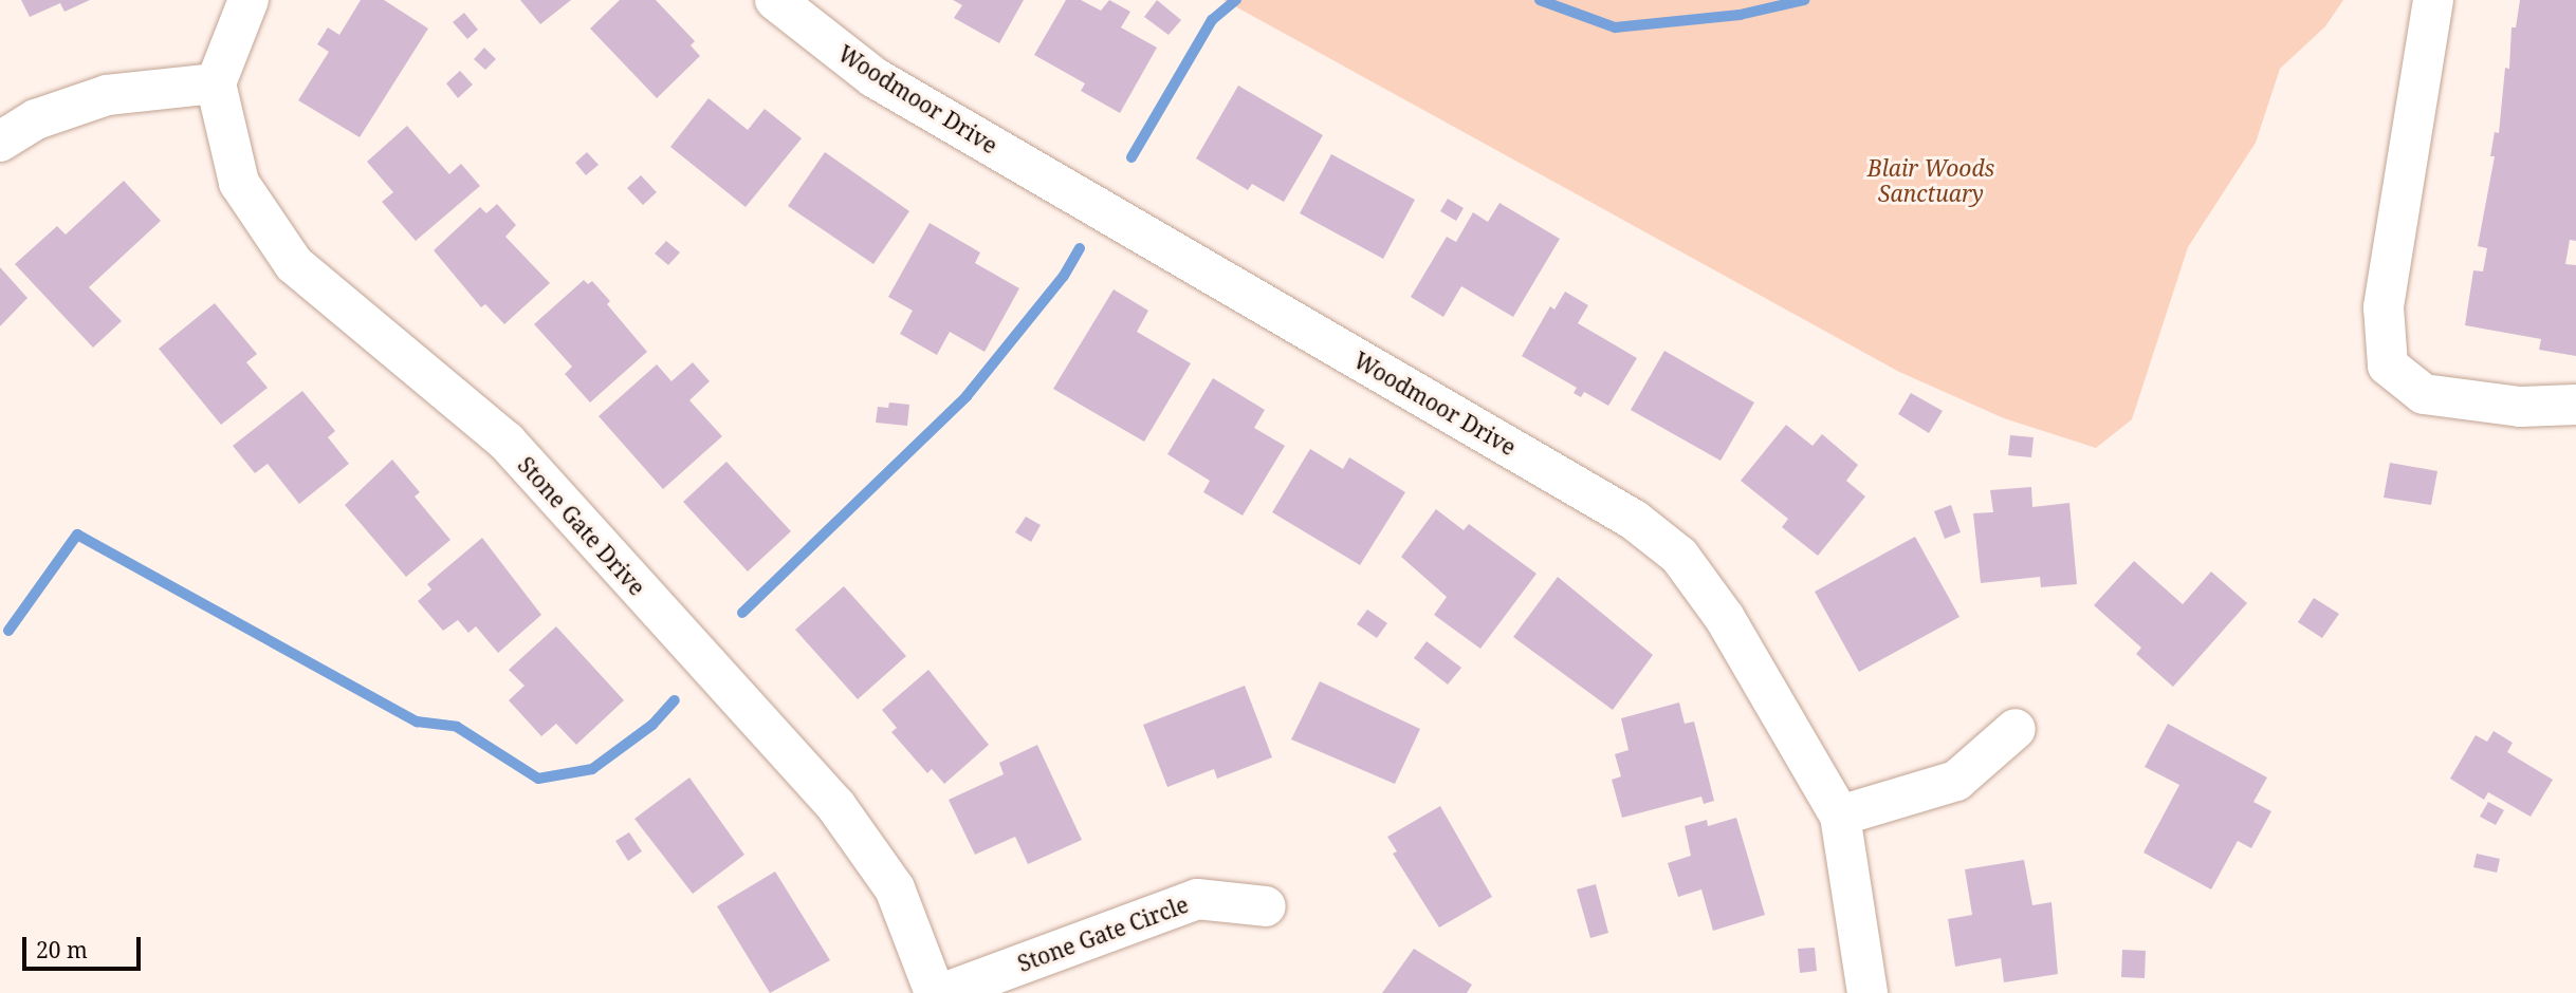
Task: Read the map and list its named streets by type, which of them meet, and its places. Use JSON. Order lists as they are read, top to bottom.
{
  "streets": {
    "street": ["Woodmoor Drive", "Stone Gate Drive", "Stone Gate Circle"]
  },
  "parks": ["Blair Woods Sanctuary"],
  "scale_bar": "20 m"
}
